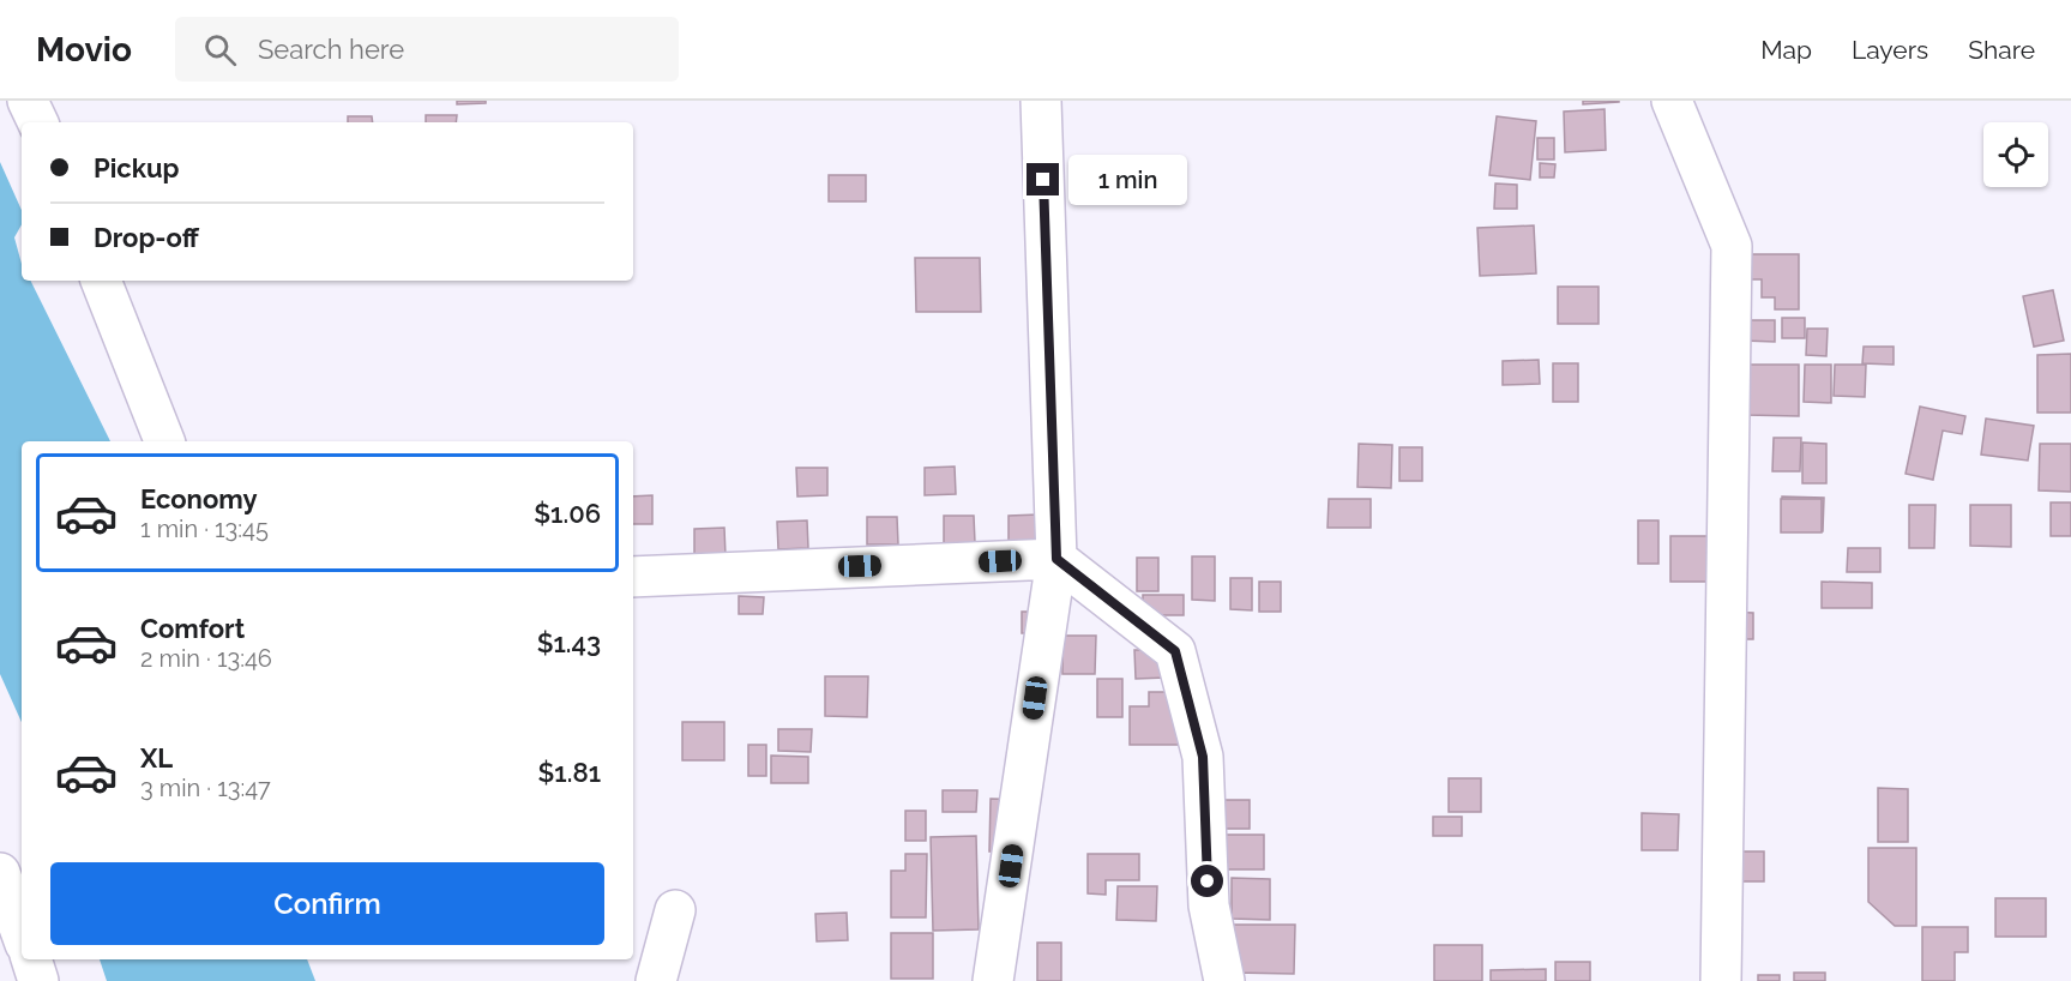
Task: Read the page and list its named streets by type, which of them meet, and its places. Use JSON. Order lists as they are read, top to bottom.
{
  "page": {
    "header": "Movio",
    "search": "Search here",
    "nav": ["Map", "Layers", "Share"],
    "banner": ["Pickup", "Drop-off"],
    "bubble": "1 min",
    "list": [
      {
        "name": "Economy",
        "note": "1 min · 13:45",
        "value": "$1.06"
      },
      {
        "name": "Comfort",
        "note": "2 min · 13:46",
        "value": "$1.43"
      },
      {
        "name": "XL",
        "note": "3 min · 13:47",
        "value": "$1.81"
      }
    ],
    "buttons": "Confirm"
  }
}
